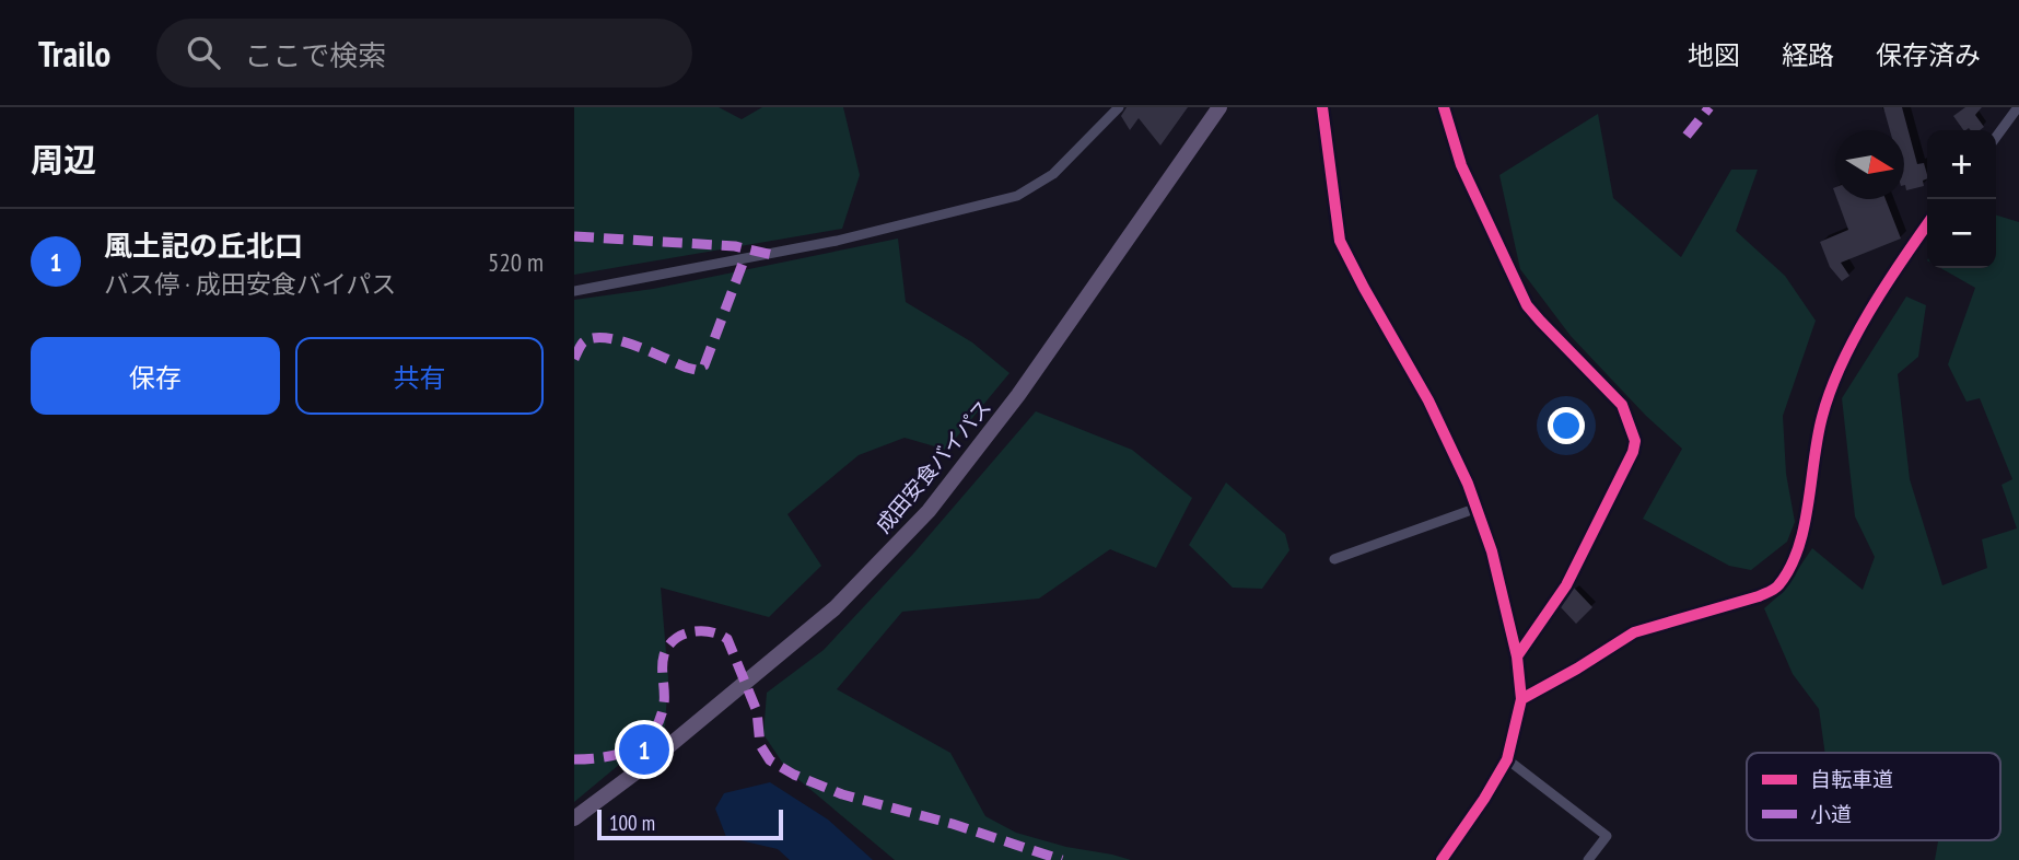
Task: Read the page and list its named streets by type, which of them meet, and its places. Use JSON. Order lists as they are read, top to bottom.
{
  "streets": {
    "main road": ["成田安食バイパス"]
  },
  "legend": ["自転車道", "小道"],
  "scale_bar": "100 m",
  "north": "right",
  "page": {
    "header": "Trailo",
    "search": "ここで検索",
    "nav": ["地図", "経路", "保存済み"],
    "heading": "周辺",
    "map_buttons": ["+", "−"],
    "list": [
      {
        "mark": "1",
        "name": "風土記の丘北口",
        "note": "バス停 · 成田安食バイパス",
        "value": "520 m"
      }
    ],
    "buttons": ["保存", "共有"],
    "pins": "1",
    "scale": "100 m"
  }
}
